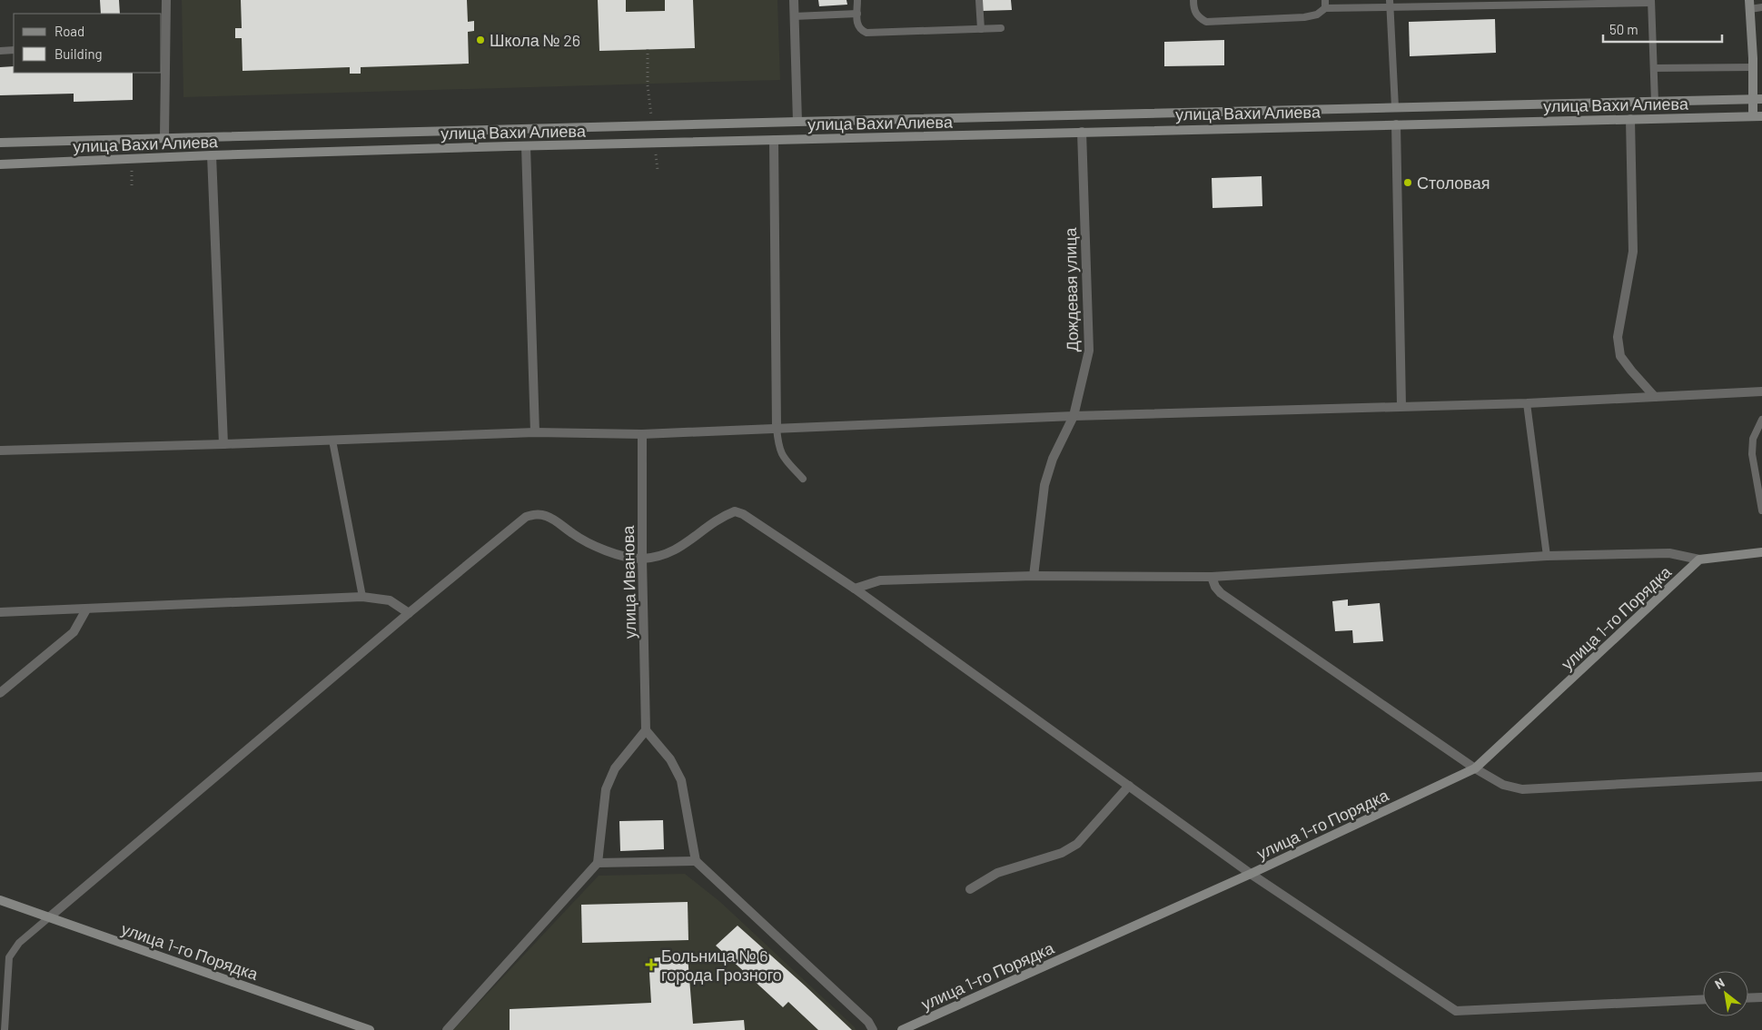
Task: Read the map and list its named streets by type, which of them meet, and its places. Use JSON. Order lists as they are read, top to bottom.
{
  "streets": {
    "main road": ["улица Вахи Алиева", "улица 1-го Порядка"],
    "street": ["Дождевая улица", "улица Иванова"]
  },
  "crossings": [
    ["улица Вахи Алиева", "Дождевая улица"]
  ],
  "places": {
    "other": ["Школа № 26", "Столовая"],
    "health": ["Больница № 6 города Грозного"]
  },
  "legend": ["Road", "Building"],
  "scale_bar": "50 m",
  "north": "top left"
}
